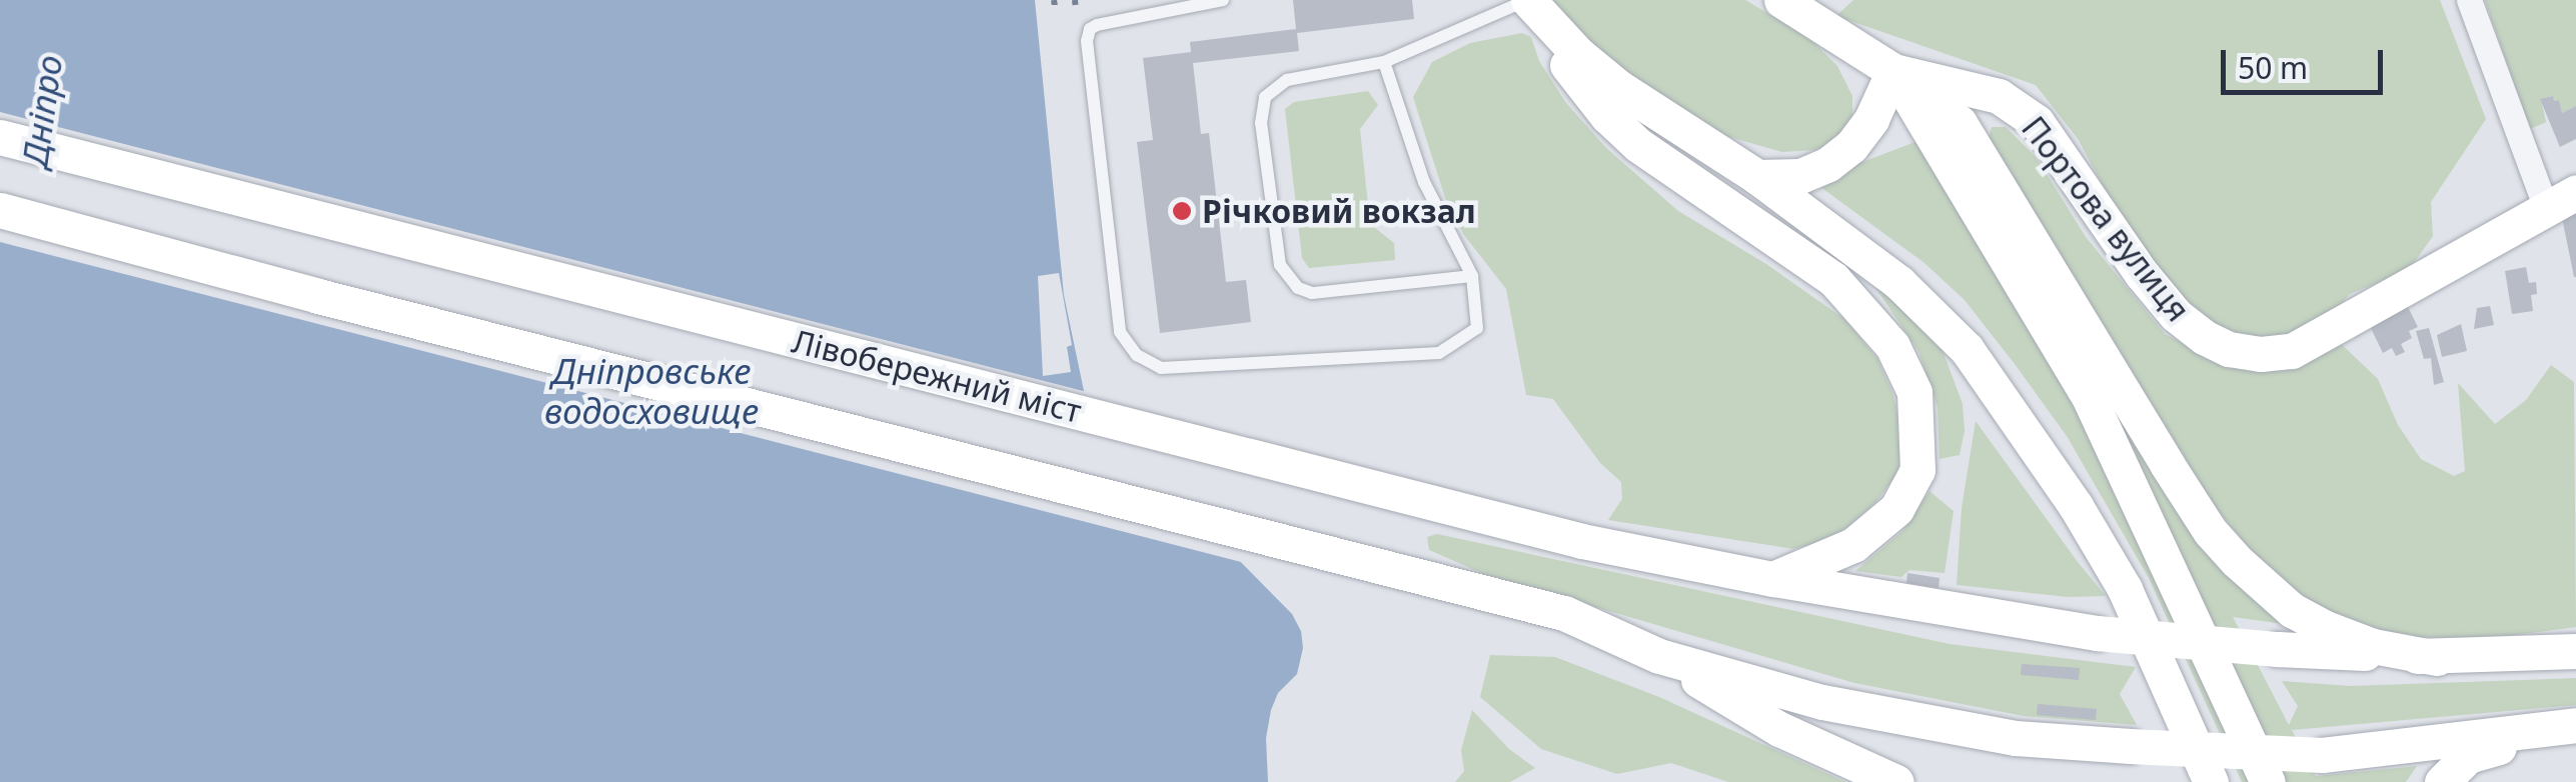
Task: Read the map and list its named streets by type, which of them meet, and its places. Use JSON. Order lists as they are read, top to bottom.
{
  "streets": {
    "main road": ["Портова вулиця", "Лівобережний міст"]
  },
  "water": ["Дніпро", "Дніпровське водосховище"],
  "places": ["Річковий вокзал"],
  "scale_bar": "50 m"
}
